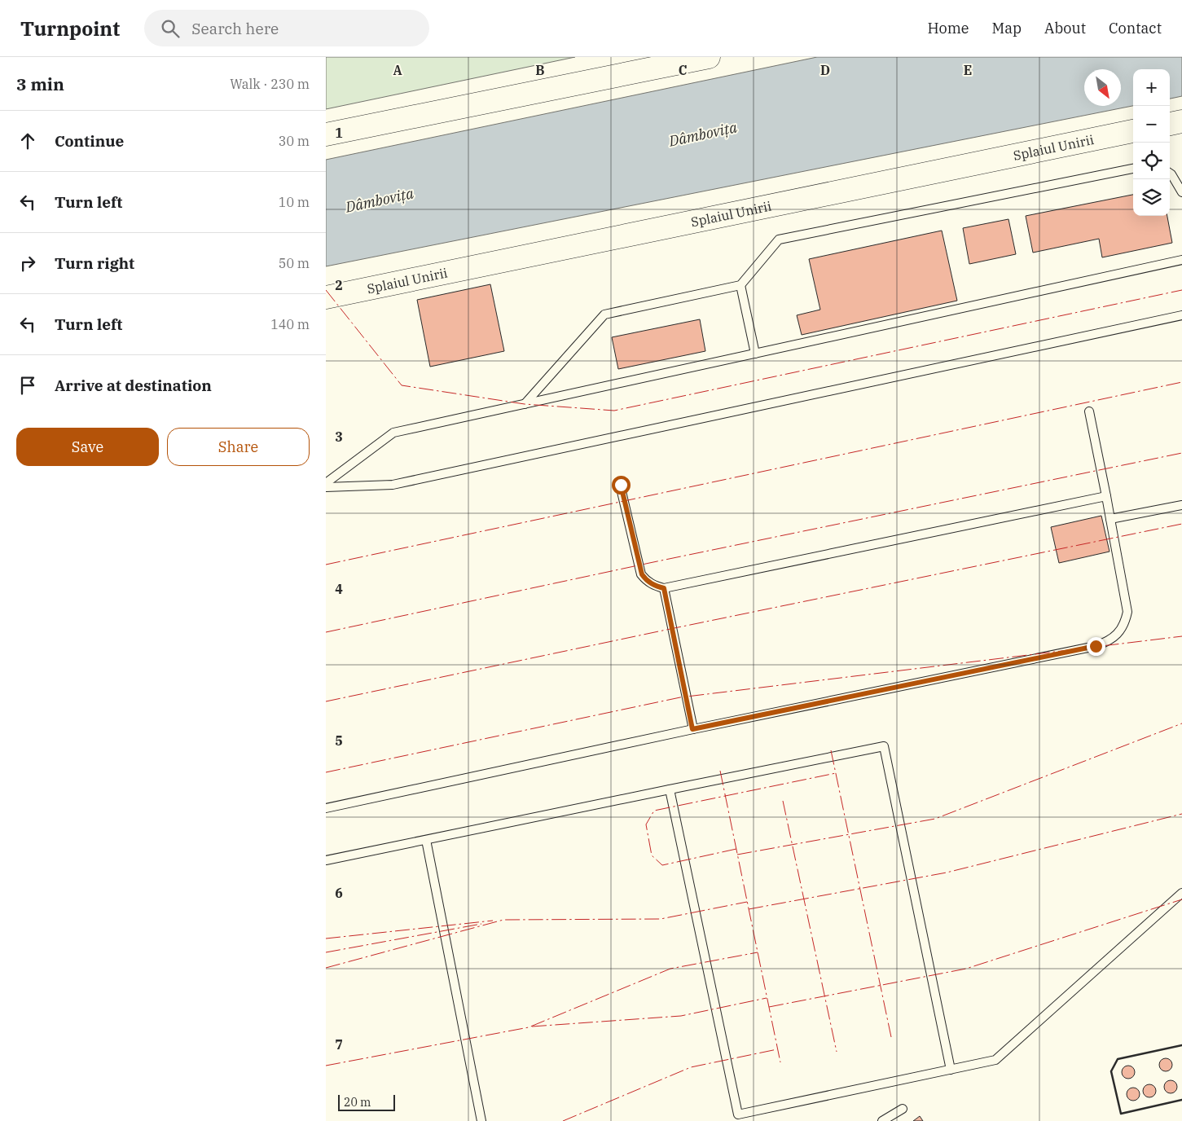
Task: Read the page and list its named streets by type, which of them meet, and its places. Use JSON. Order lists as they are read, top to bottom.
{
  "streets": {
    "main road": ["Splaiul Unirii"]
  },
  "water": ["Dâmbovița"],
  "scale_bar": "20 m",
  "north": "bottom right",
  "page": {
    "header": "Turnpoint",
    "search": "Search here",
    "nav": [
      "Home",
      "Map",
      "About",
      "Contact"
    ],
    "heading": ["3 min", "Walk · 230 m"],
    "map_buttons": ["+", "−"],
    "list": [
      ["Continue", "30 m"],
      ["Turn left", "10 m"],
      ["Turn right", "50 m"],
      ["Turn left", "140 m"],
      "Arrive at destination"
    ],
    "buttons": ["Save", "Share"],
    "scale": "20 m"
  },
  "grid": {
    "columns": [
      "A",
      "B",
      "C",
      "D",
      "E"
    ],
    "rows": [
      "1",
      "2",
      "3",
      "4",
      "5",
      "6",
      "7"
    ]
  }
}
